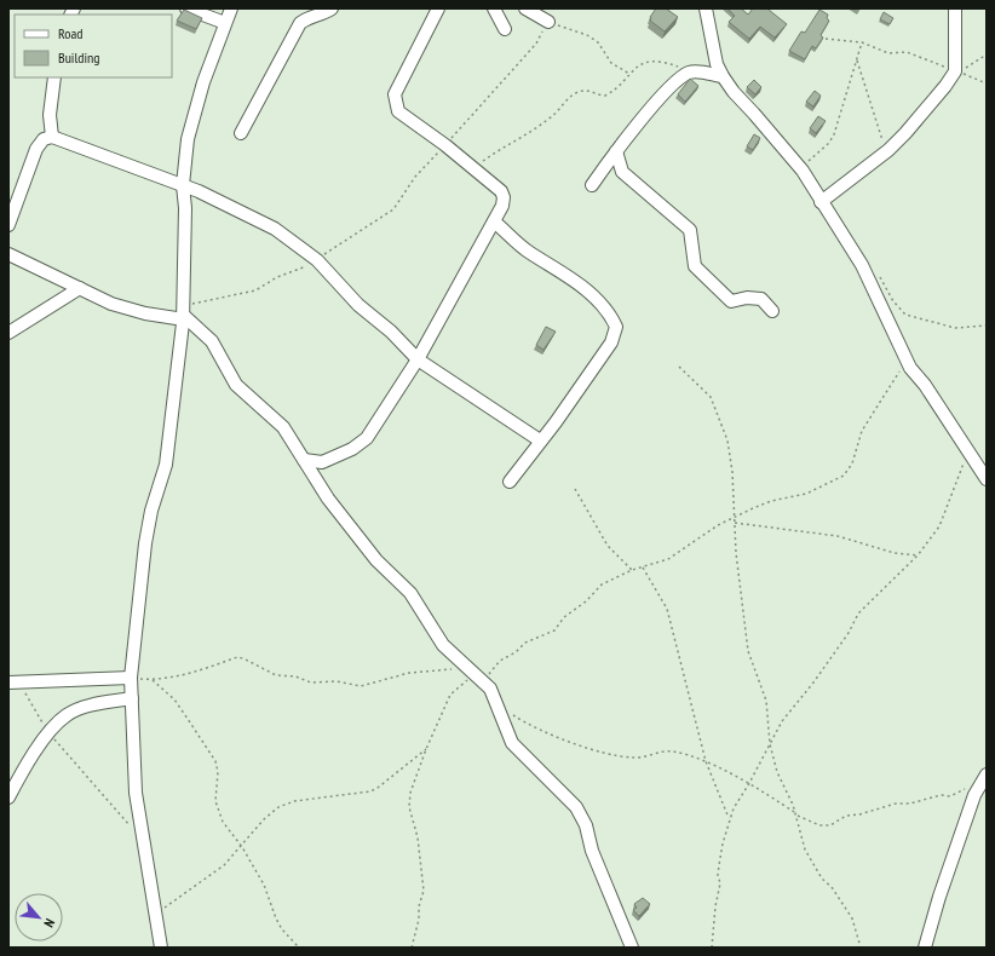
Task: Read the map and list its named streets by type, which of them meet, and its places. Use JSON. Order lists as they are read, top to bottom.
{
  "legend": ["Road", "Building"],
  "north": "bottom right"
}
